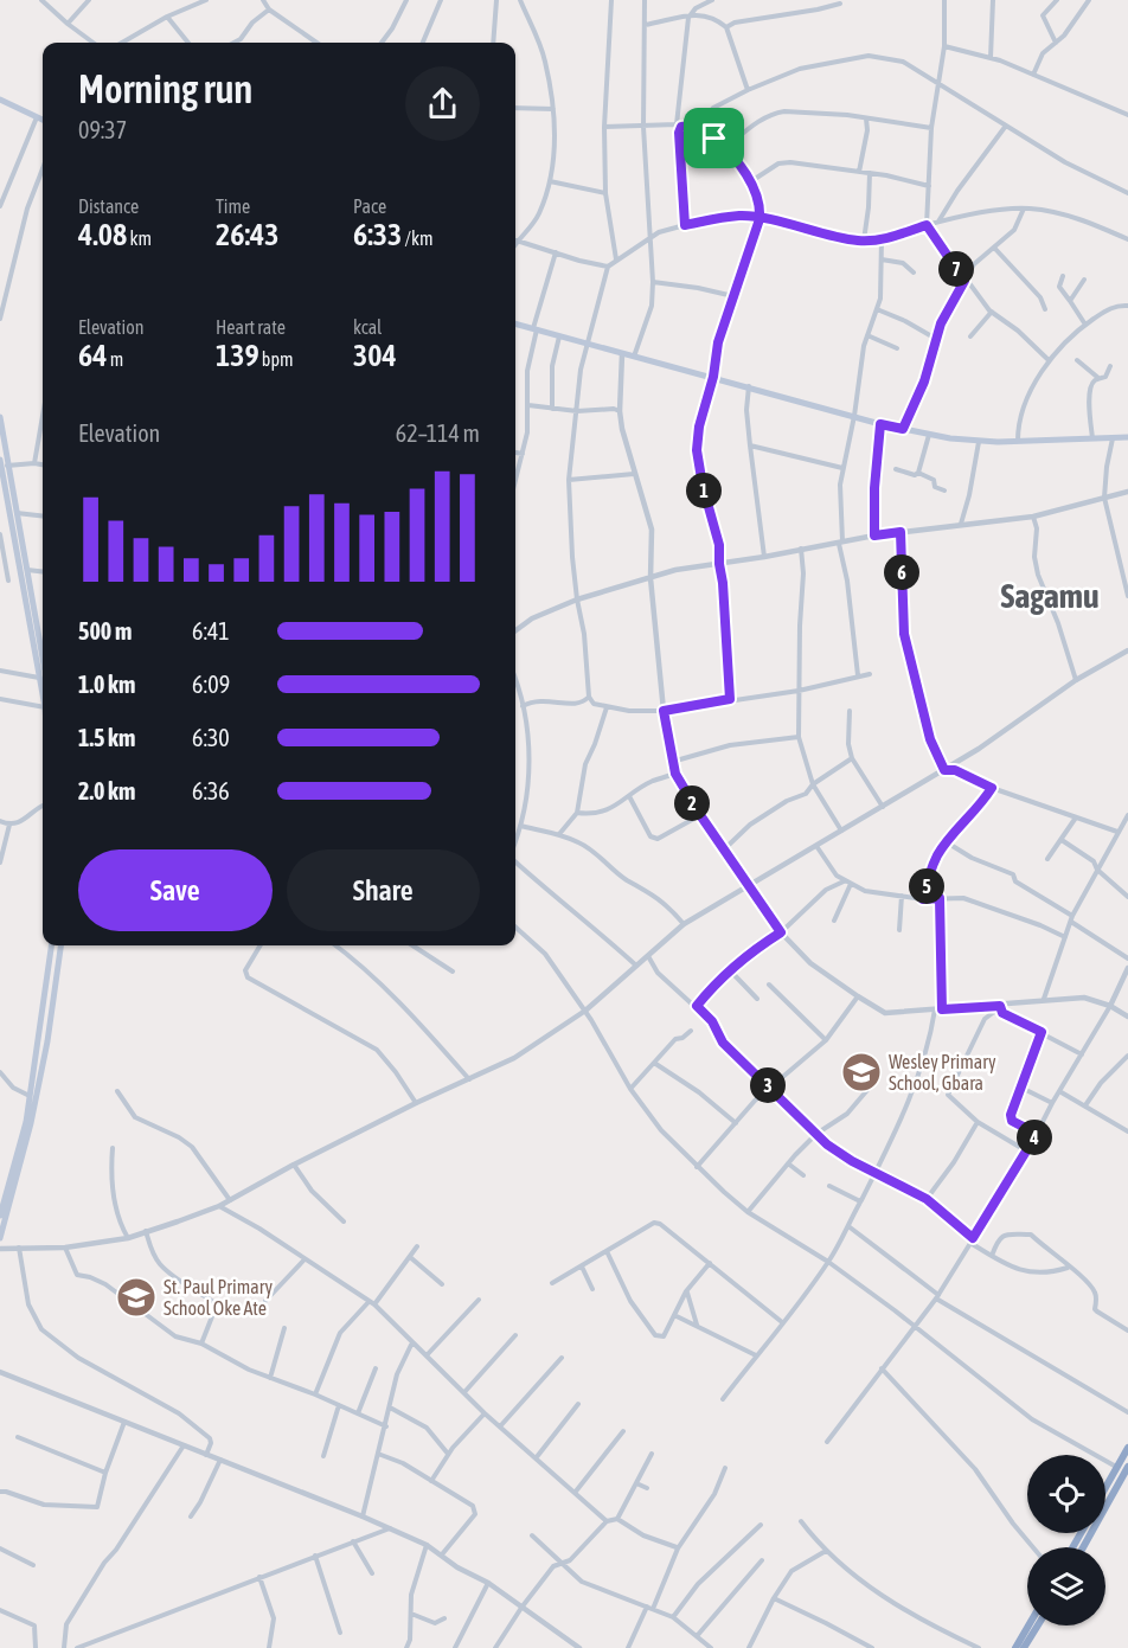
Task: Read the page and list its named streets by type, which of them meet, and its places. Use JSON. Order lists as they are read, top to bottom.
{
  "districts": ["Sagamu"],
  "places": {
    "school or university": ["Wesley Primary School, Gbara", "St. Paul Primary School Oke Ate"]
  },
  "page": {
    "heading": ["Morning run", "09:37"],
    "stats": [
      ["Distance", "4.08 km"],
      ["Time", "26:43"],
      ["Pace", "6:33 /km"],
      ["Elevation", "64 m"],
      ["Heart rate", "139 bpm"],
      ["kcal", "304"]
    ],
    "pins": [
      "7",
      "1",
      "6",
      "2",
      "5",
      "3",
      "4"
    ],
    "chart": ["Elevation", "62–114 m"],
    "list": [
      {
        "name": "500 m",
        "note": "6:41"
      },
      {
        "name": "1.0 km",
        "note": "6:09"
      },
      {
        "name": "1.5 km",
        "note": "6:30"
      },
      {
        "name": "2.0 km",
        "note": "6:36"
      }
    ],
    "buttons": ["Save", "Share"]
  }
}
